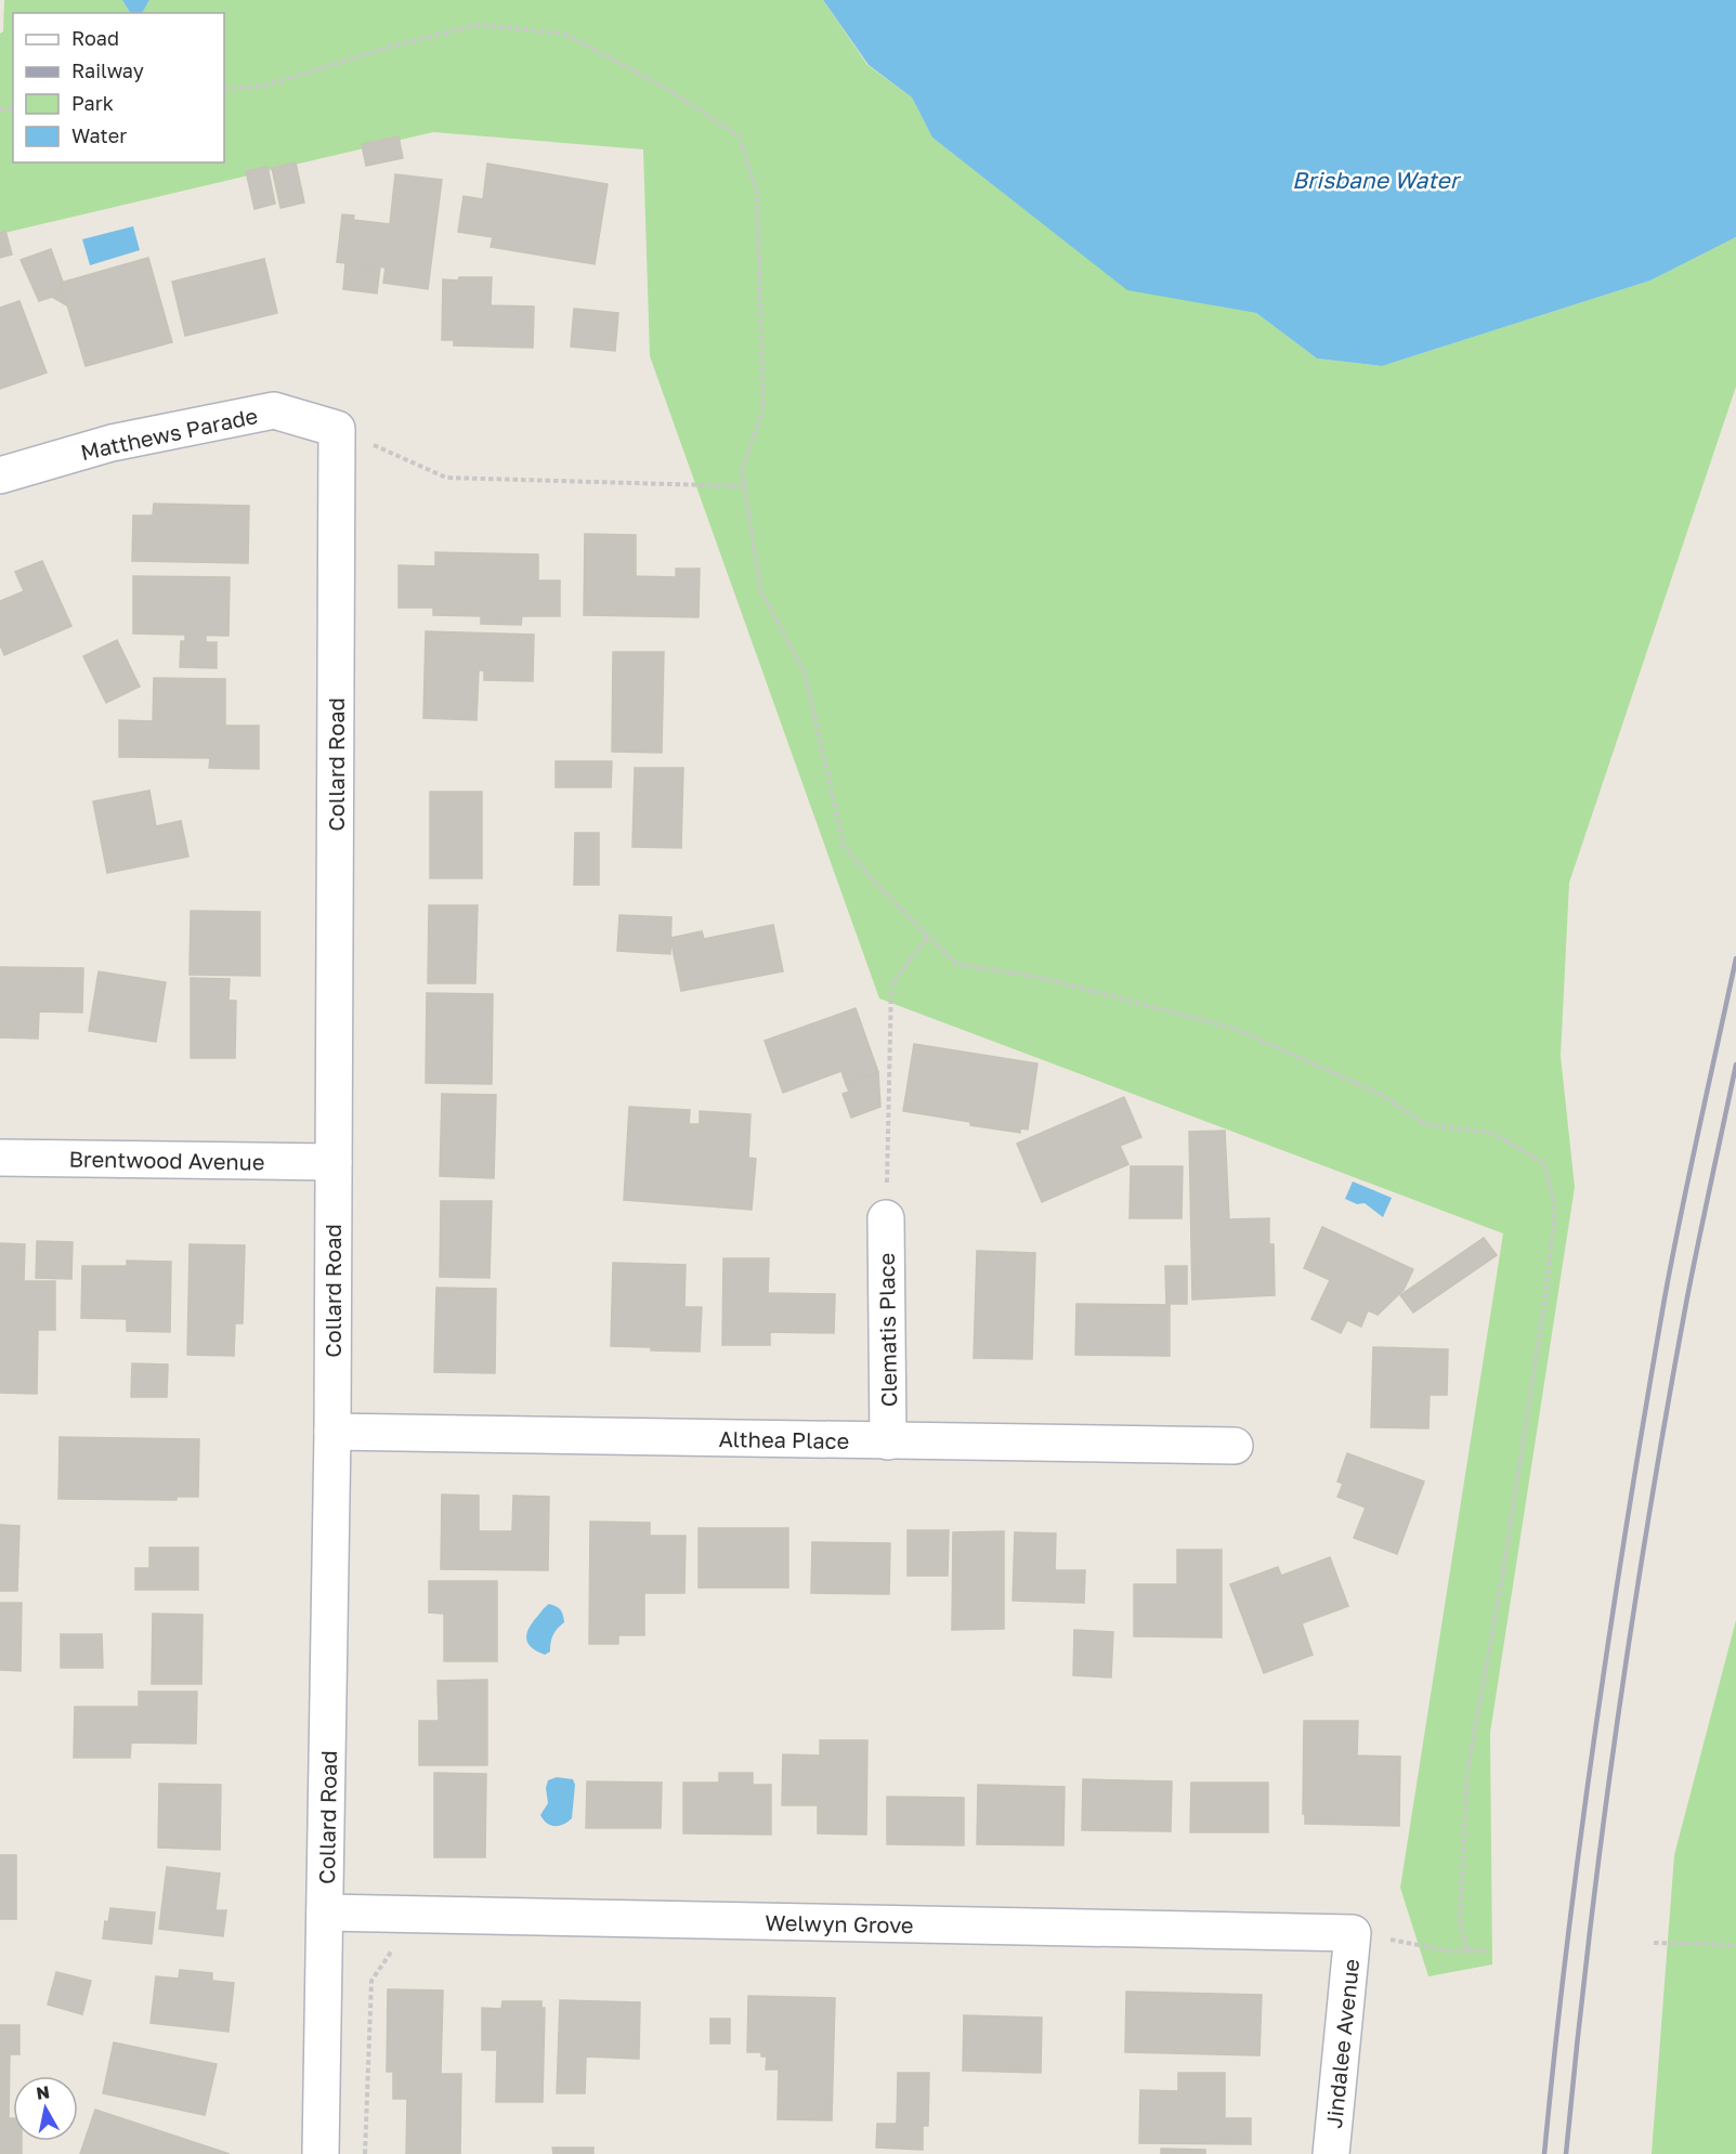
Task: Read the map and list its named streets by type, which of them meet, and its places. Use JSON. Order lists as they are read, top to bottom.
{
  "streets": {
    "street": [
      "Matthews Parade",
      "Collard Road",
      "Brentwood Avenue",
      "Clematis Place",
      "Althea Place",
      "Welwyn Grove",
      "Jindalee Avenue"
    ]
  },
  "crossings": [
    ["Matthews Parade", "Collard Road"],
    ["Collard Road", "Brentwood Avenue"],
    ["Collard Road", "Althea Place"],
    ["Collard Road", "Welwyn Grove"],
    ["Clematis Place", "Althea Place"],
    ["Welwyn Grove", "Jindalee Avenue"]
  ],
  "water": ["Brisbane Water"],
  "legend": [
    "Road",
    "Railway",
    "Park",
    "Water"
  ],
  "north": "top"
}
